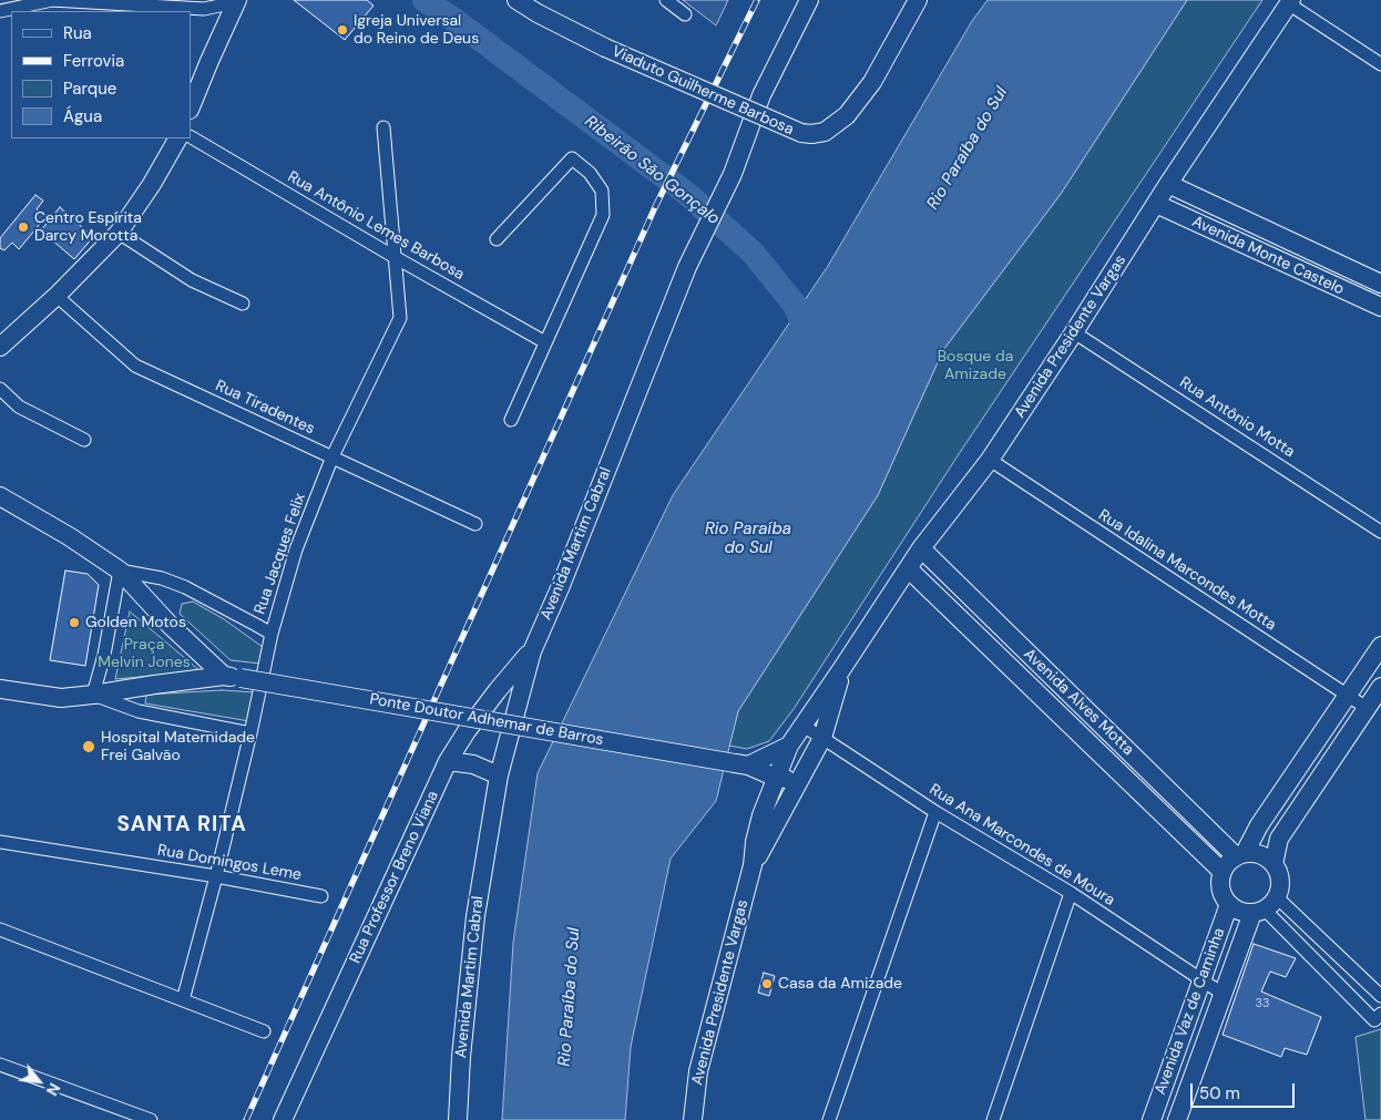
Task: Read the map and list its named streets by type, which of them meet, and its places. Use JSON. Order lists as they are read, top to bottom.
{
  "streets": {
    "street": [
      "Viaduto Guilherme Barbosa",
      "Rua Antônio Lemes Barbosa",
      "Avenida Monte Castelo",
      "Avenida Presidente Vargas",
      "Rua Tiradentes",
      "Rua Antônio Motta",
      "Avenida Martim Cabral",
      "Rua Jacques Felix",
      "Rua Idalina Marcondes Motta",
      "Avenida Alves Motta",
      "Ponte Doutor Adhemar de Barros",
      "Rua Ana Marcondes de Moura",
      "Rua Domingos Leme",
      "Rua Professor Breno Viana",
      "Avenida Vaz de Caminha"
    ]
  },
  "crossings": [
    ["Rua Antônio Lemes Barbosa", "Rua Jacques Felix"],
    ["Avenida Monte Castelo", "Avenida Presidente Vargas"],
    ["Avenida Presidente Vargas", "Rua Antônio Motta"],
    ["Avenida Presidente Vargas", "Rua Idalina Marcondes Motta"],
    ["Avenida Presidente Vargas", "Avenida Alves Motta"],
    ["Avenida Presidente Vargas", "Ponte Doutor Adhemar de Barros"],
    ["Avenida Presidente Vargas", "Rua Ana Marcondes de Moura"],
    ["Rua Tiradentes", "Rua Jacques Felix"],
    ["Avenida Martim Cabral", "Rua Professor Breno Viana"],
    ["Rua Jacques Felix", "Rua Domingos Leme"],
    ["Avenida Alves Motta", "Avenida Vaz de Caminha"],
    ["Rua Ana Marcondes de Moura", "Avenida Vaz de Caminha"]
  ],
  "districts": ["SANTA RITA"],
  "water": ["Rio Paraíba do Sul", "Ribeirão São Gonçalo"],
  "parks": ["Bosque da Amizade", "Praça Melvin Jones"],
  "places": [
    "Igreja Universal do Reino de Deus",
    "Centro Espírita Darcy Morotta",
    "Golden Motos",
    "Hospital Maternidade Frei Galvão",
    "Casa da Amizade"
  ],
  "house_numbers": ["33"],
  "legend": [
    "Rua",
    "Ferrovia",
    "Parque",
    "Água"
  ],
  "scale_bar": "50 m",
  "north": "bottom right"
}
